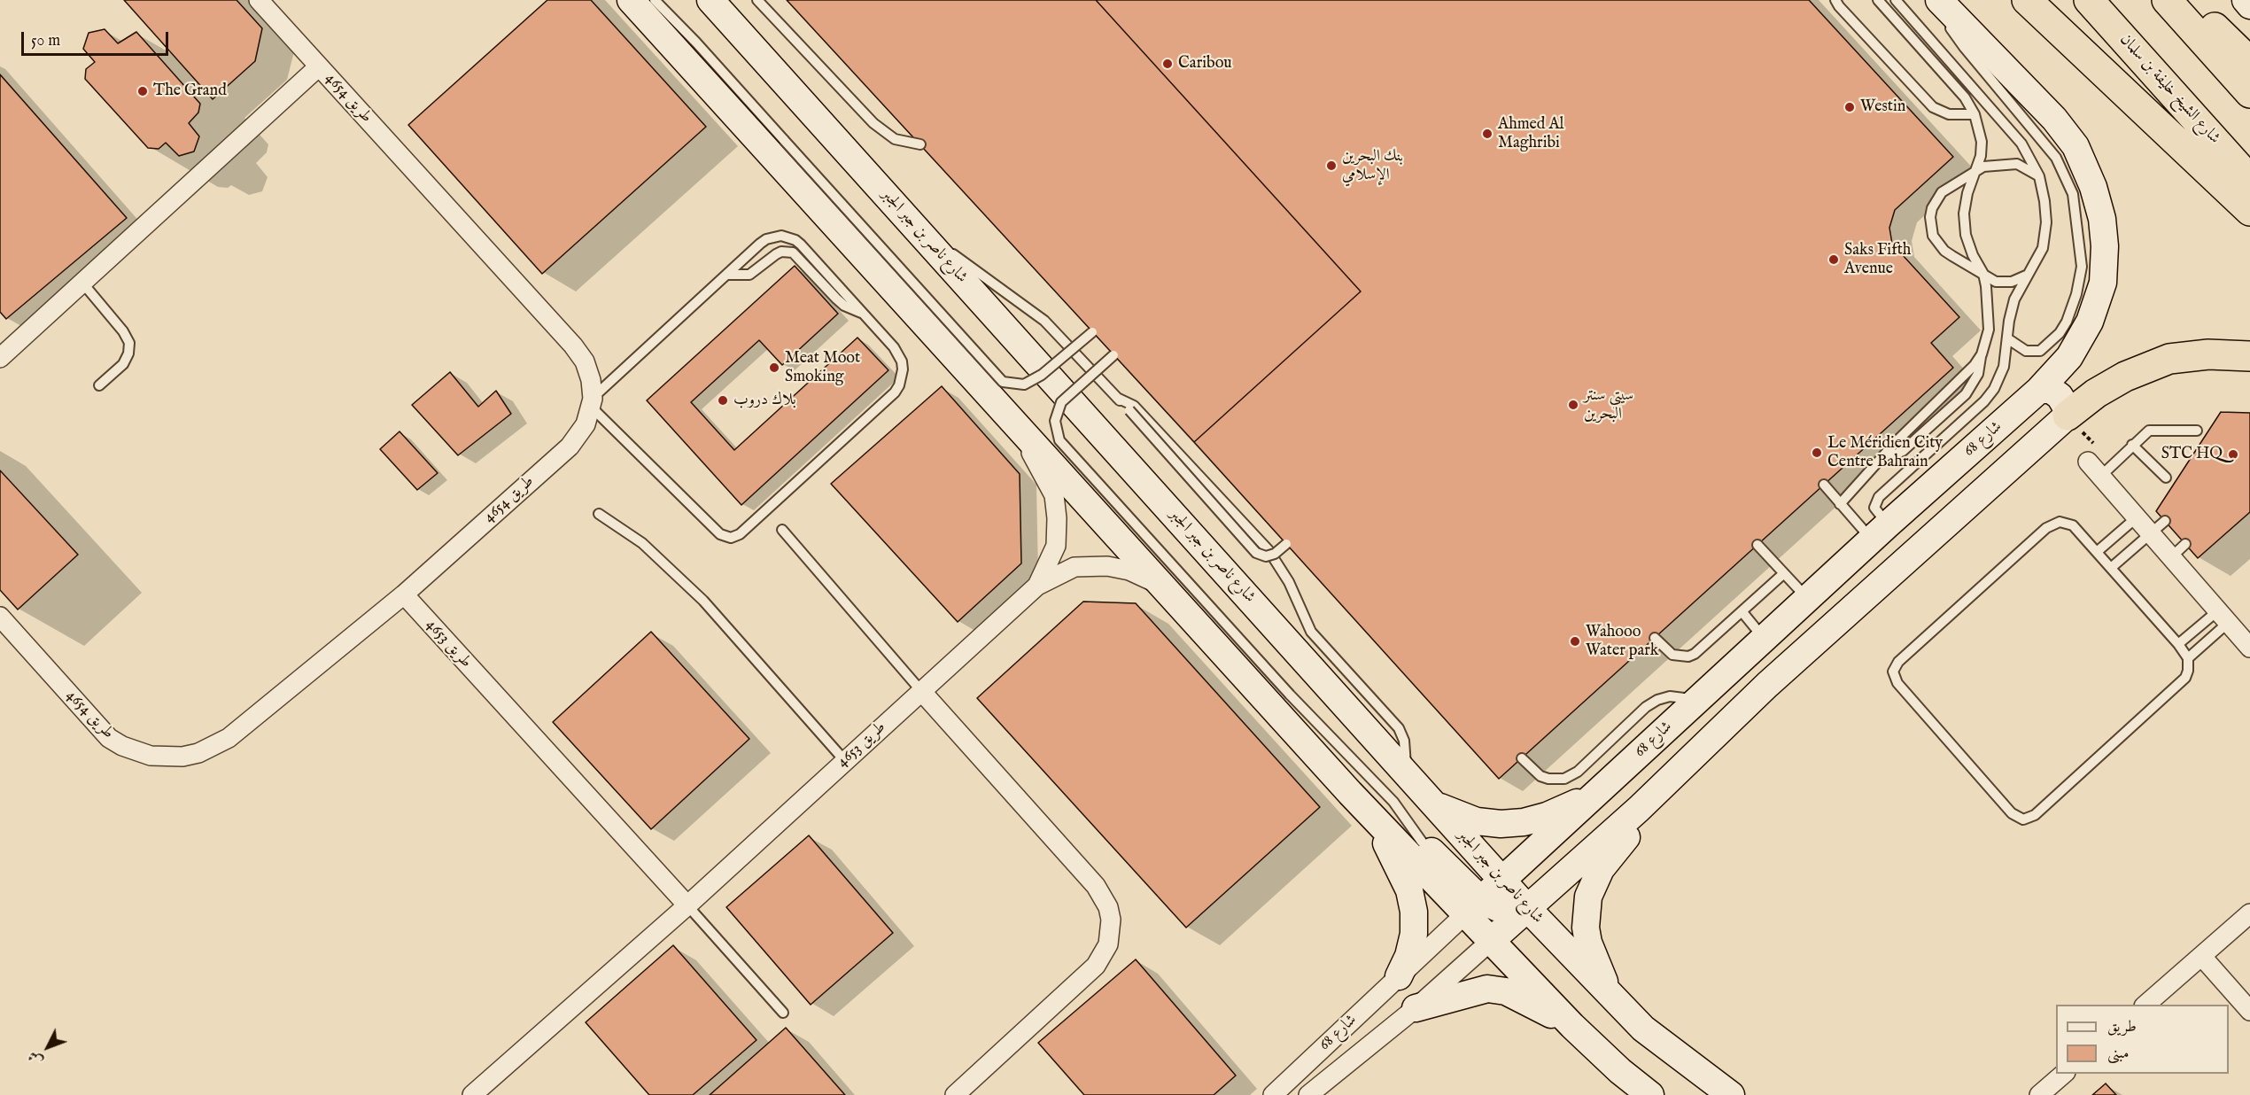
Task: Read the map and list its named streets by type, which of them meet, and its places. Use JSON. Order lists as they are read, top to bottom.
{
  "streets": {
    "highway": ["شارع الشيخ خليفة بن سلمان"],
    "main road": ["شارع ناصر بن جبر الجبر", "شارع 68"],
    "street": ["طريق 4654", "طريق 4653"]
  },
  "crossings": [
    ["طريق 4654", "طريق 4653"],
    ["شارع ناصر بن جبر الجبر", "شارع 68"]
  ],
  "places": [
    "Caribou",
    "The Grand",
    "Westin",
    "Ahmed Al Maghribi",
    "بنك البحرين الإسلامي",
    "Saks Fifth Avenue",
    "Meat Moot Smoking",
    "بلاك دروب",
    "سيتي سنتر البحرين",
    "Le Méridien City Centre Bahrain",
    "STC HQ",
    "Wahooo Water park"
  ],
  "legend": ["طريق", "مبنى"],
  "scale_bar": "50 m",
  "north": "bottom left"
}
